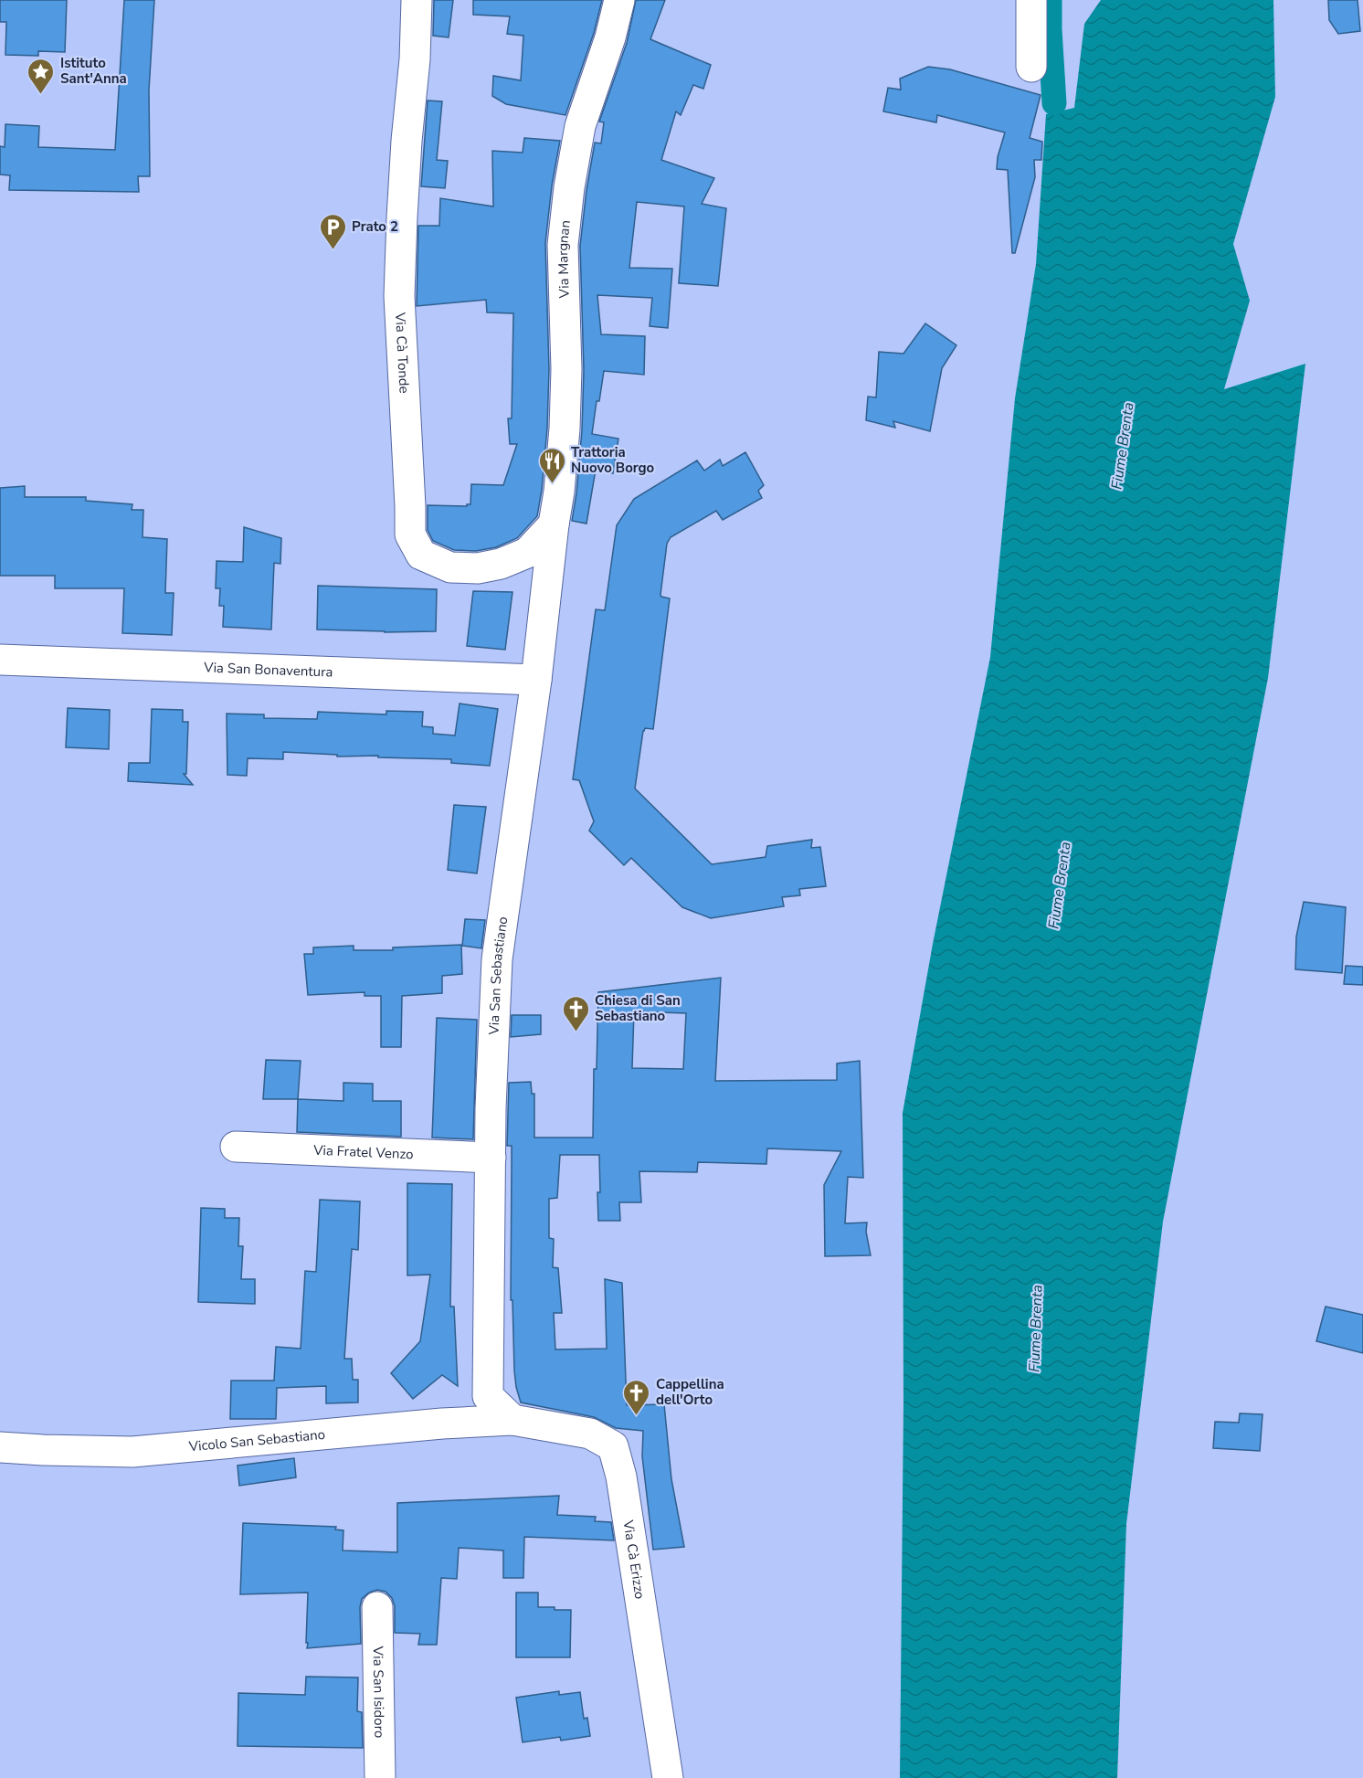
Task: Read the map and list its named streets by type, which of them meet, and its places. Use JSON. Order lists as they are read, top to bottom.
{
  "streets": {
    "street": [
      "Via Margnan",
      "Via Cà Tonde",
      "Via San Bonaventura",
      "Via San Sebastiano",
      "Via Fratel Venzo",
      "Vicolo San Sebastiano",
      "Via Cà Erizzo",
      "Via San Isidoro"
    ]
  },
  "crossings": [
    ["Via Margnan", "Via Cà Tonde"],
    ["Via Margnan", "Via San Sebastiano"],
    ["Via Cà Tonde", "Via San Sebastiano"],
    ["Via San Bonaventura", "Via San Sebastiano"],
    ["Via San Sebastiano", "Via Fratel Venzo"],
    ["Via San Sebastiano", "Vicolo San Sebastiano"],
    ["Via San Sebastiano", "Via Cà Erizzo"],
    ["Vicolo San Sebastiano", "Via Cà Erizzo"]
  ],
  "water": ["Fiume Brenta"],
  "places": {
    "place": ["Istituto Sant'Anna"],
    "parking": ["Prato 2"],
    "restaurant": ["Trattoria Nuovo Borgo"],
    "church": ["Chiesa di San Sebastiano", "Cappellina dell'Orto"]
  }
}
